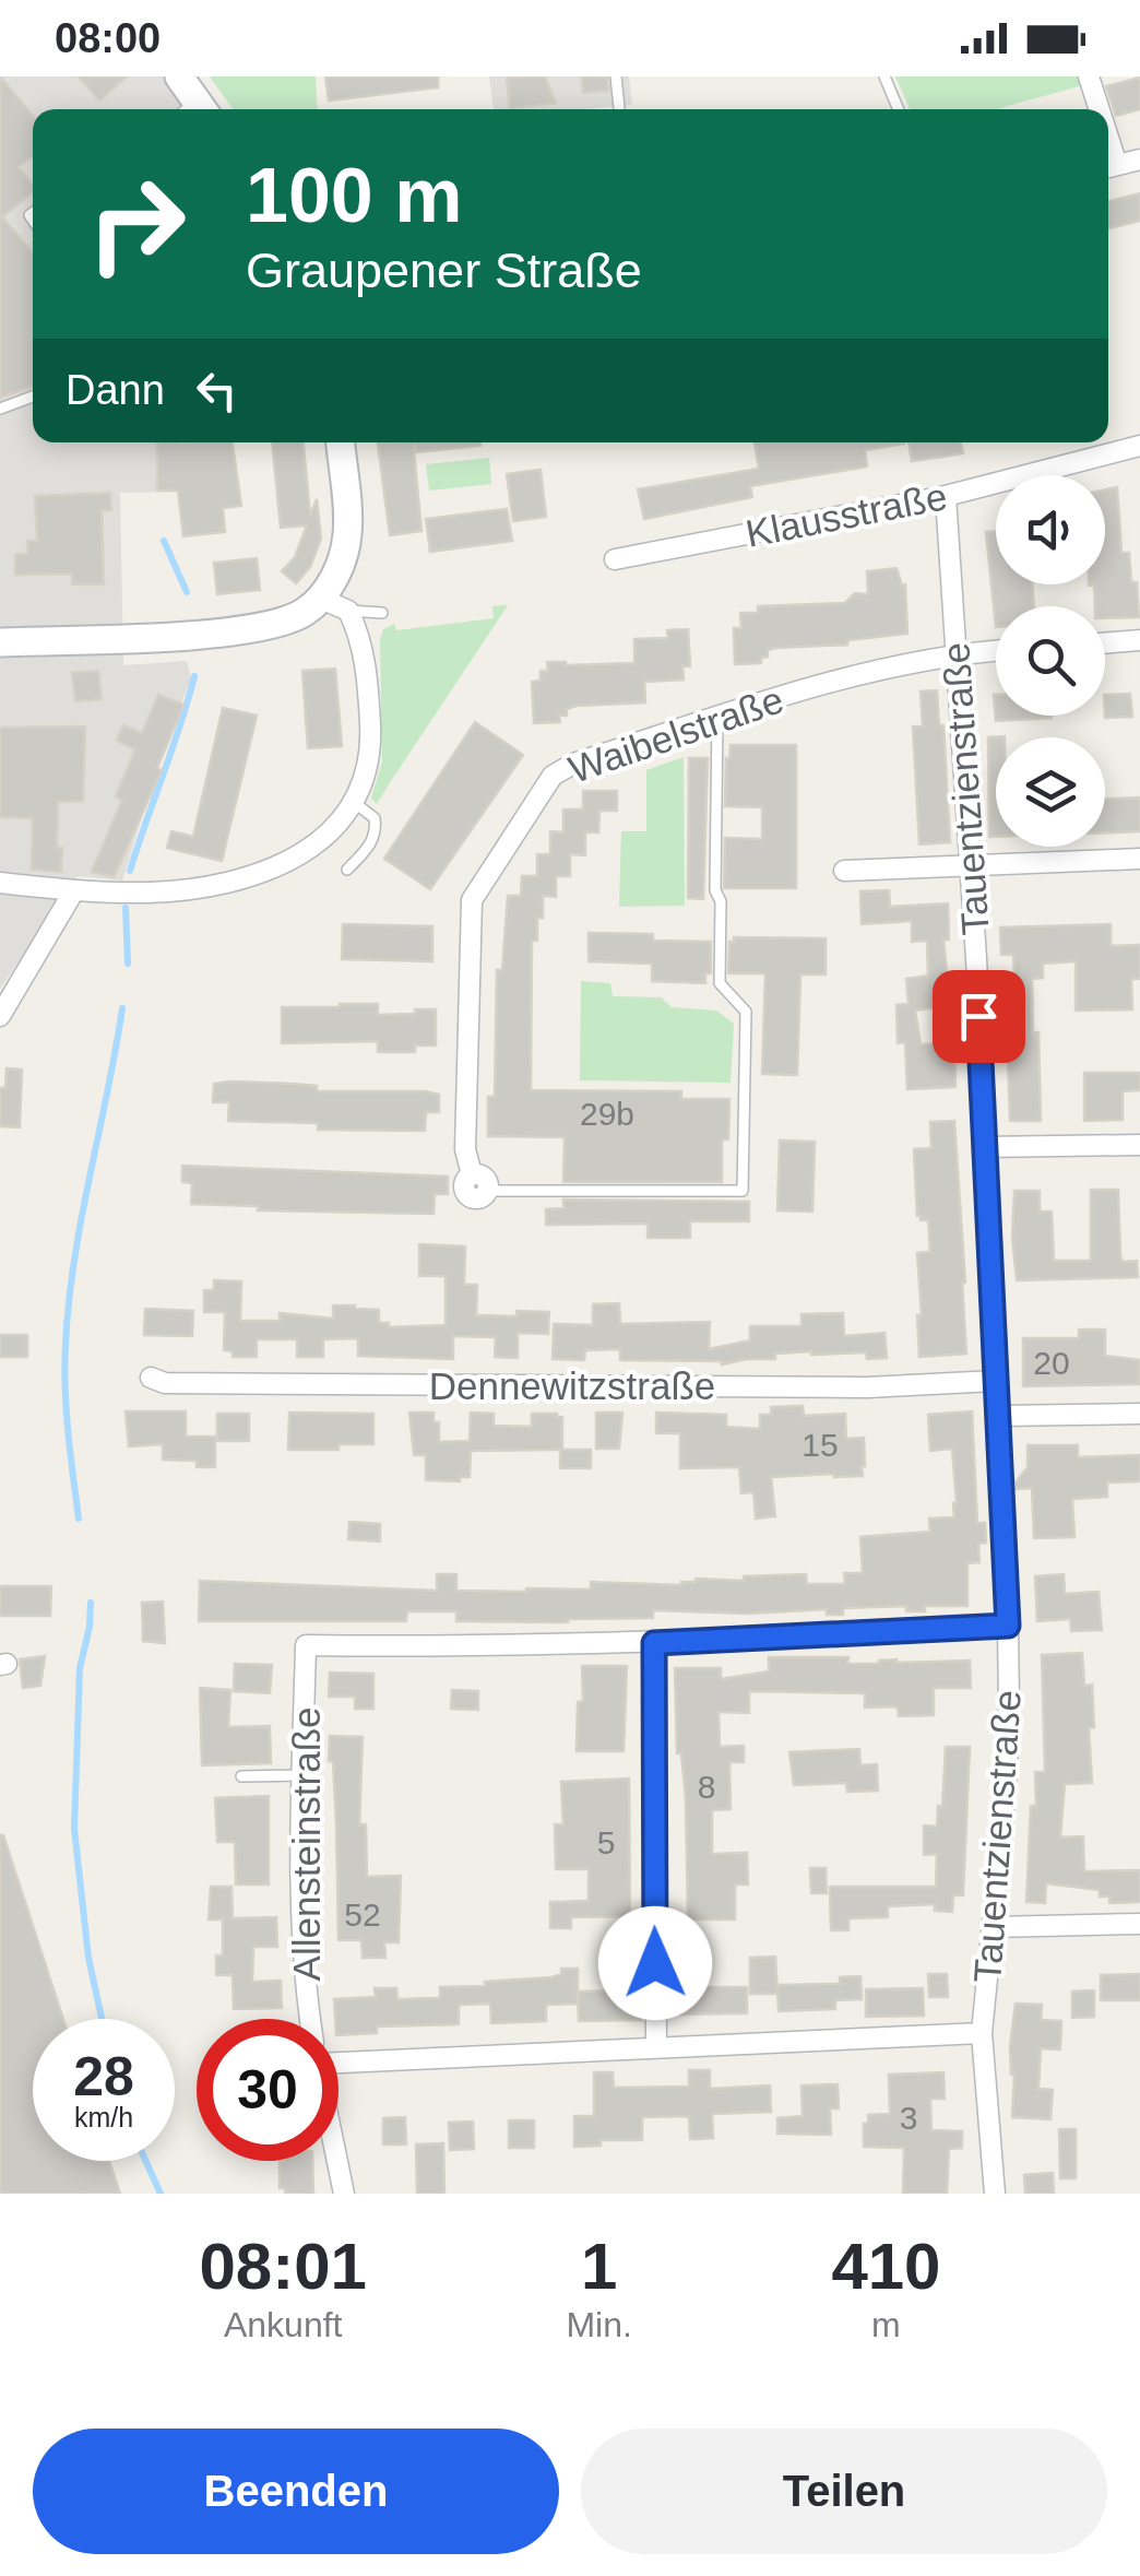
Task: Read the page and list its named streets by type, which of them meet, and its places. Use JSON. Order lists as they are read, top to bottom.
{
  "streets": {
    "street": [
      "Klausstraße",
      "Waibelstraße",
      "Tauentzienstraße",
      "Dennewitzstraße",
      "Allensteinstraße"
    ]
  },
  "crossings": [
    ["Klausstraße", "Tauentzienstraße"],
    ["Waibelstraße", "Tauentzienstraße"],
    ["Tauentzienstraße", "Dennewitzstraße"]
  ],
  "house_numbers": [
    "29b",
    "20",
    "15",
    "8",
    "5",
    "52",
    "3"
  ],
  "page": {
    "status": "08:00",
    "turn": ["100 m", "Graupener Straße"],
    "then": "Dann",
    "speed": "28 km/h",
    "limit": "30",
    "eta": [
      "08:01",
      "Ankunft",
      "1",
      "Min.",
      "410",
      "m"
    ],
    "buttons": ["Beenden", "Teilen"]
  }
}
